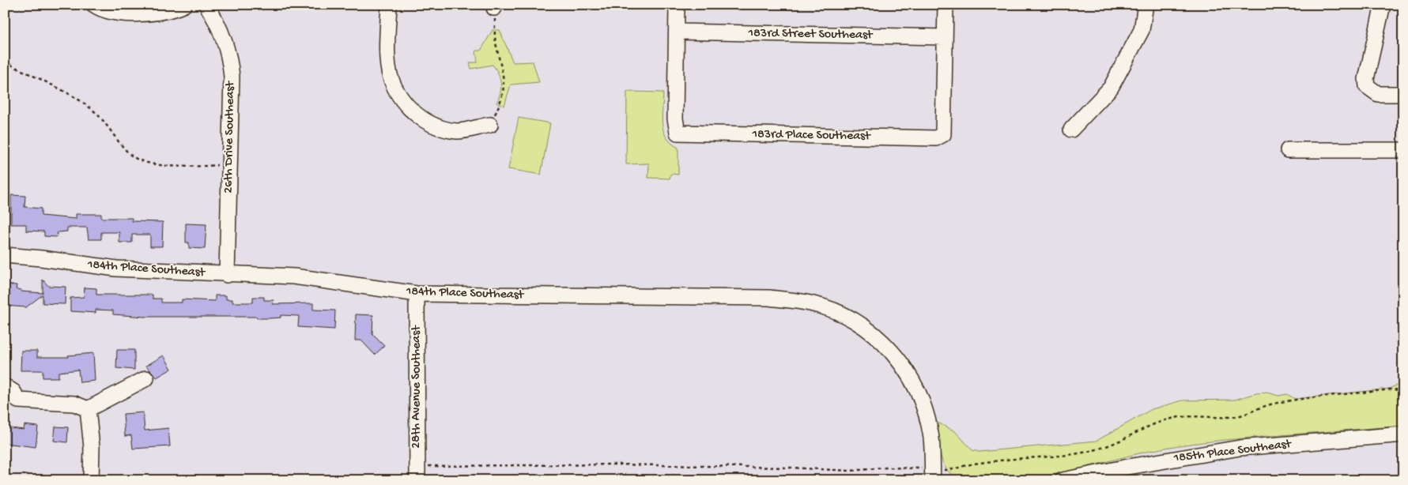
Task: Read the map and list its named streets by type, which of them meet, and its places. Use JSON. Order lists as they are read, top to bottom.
{
  "streets": {
    "street": [
      "183rd Street Southeast",
      "183rd Place Southeast",
      "26th Drive Southeast",
      "184th Place Southeast",
      "28th Avenue Southeast",
      "185th Place Southeast"
    ]
  },
  "crossings": [
    ["183rd Street Southeast", "183rd Place Southeast"],
    ["26th Drive Southeast", "184th Place Southeast"],
    ["184th Place Southeast", "28th Avenue Southeast"]
  ]
}
